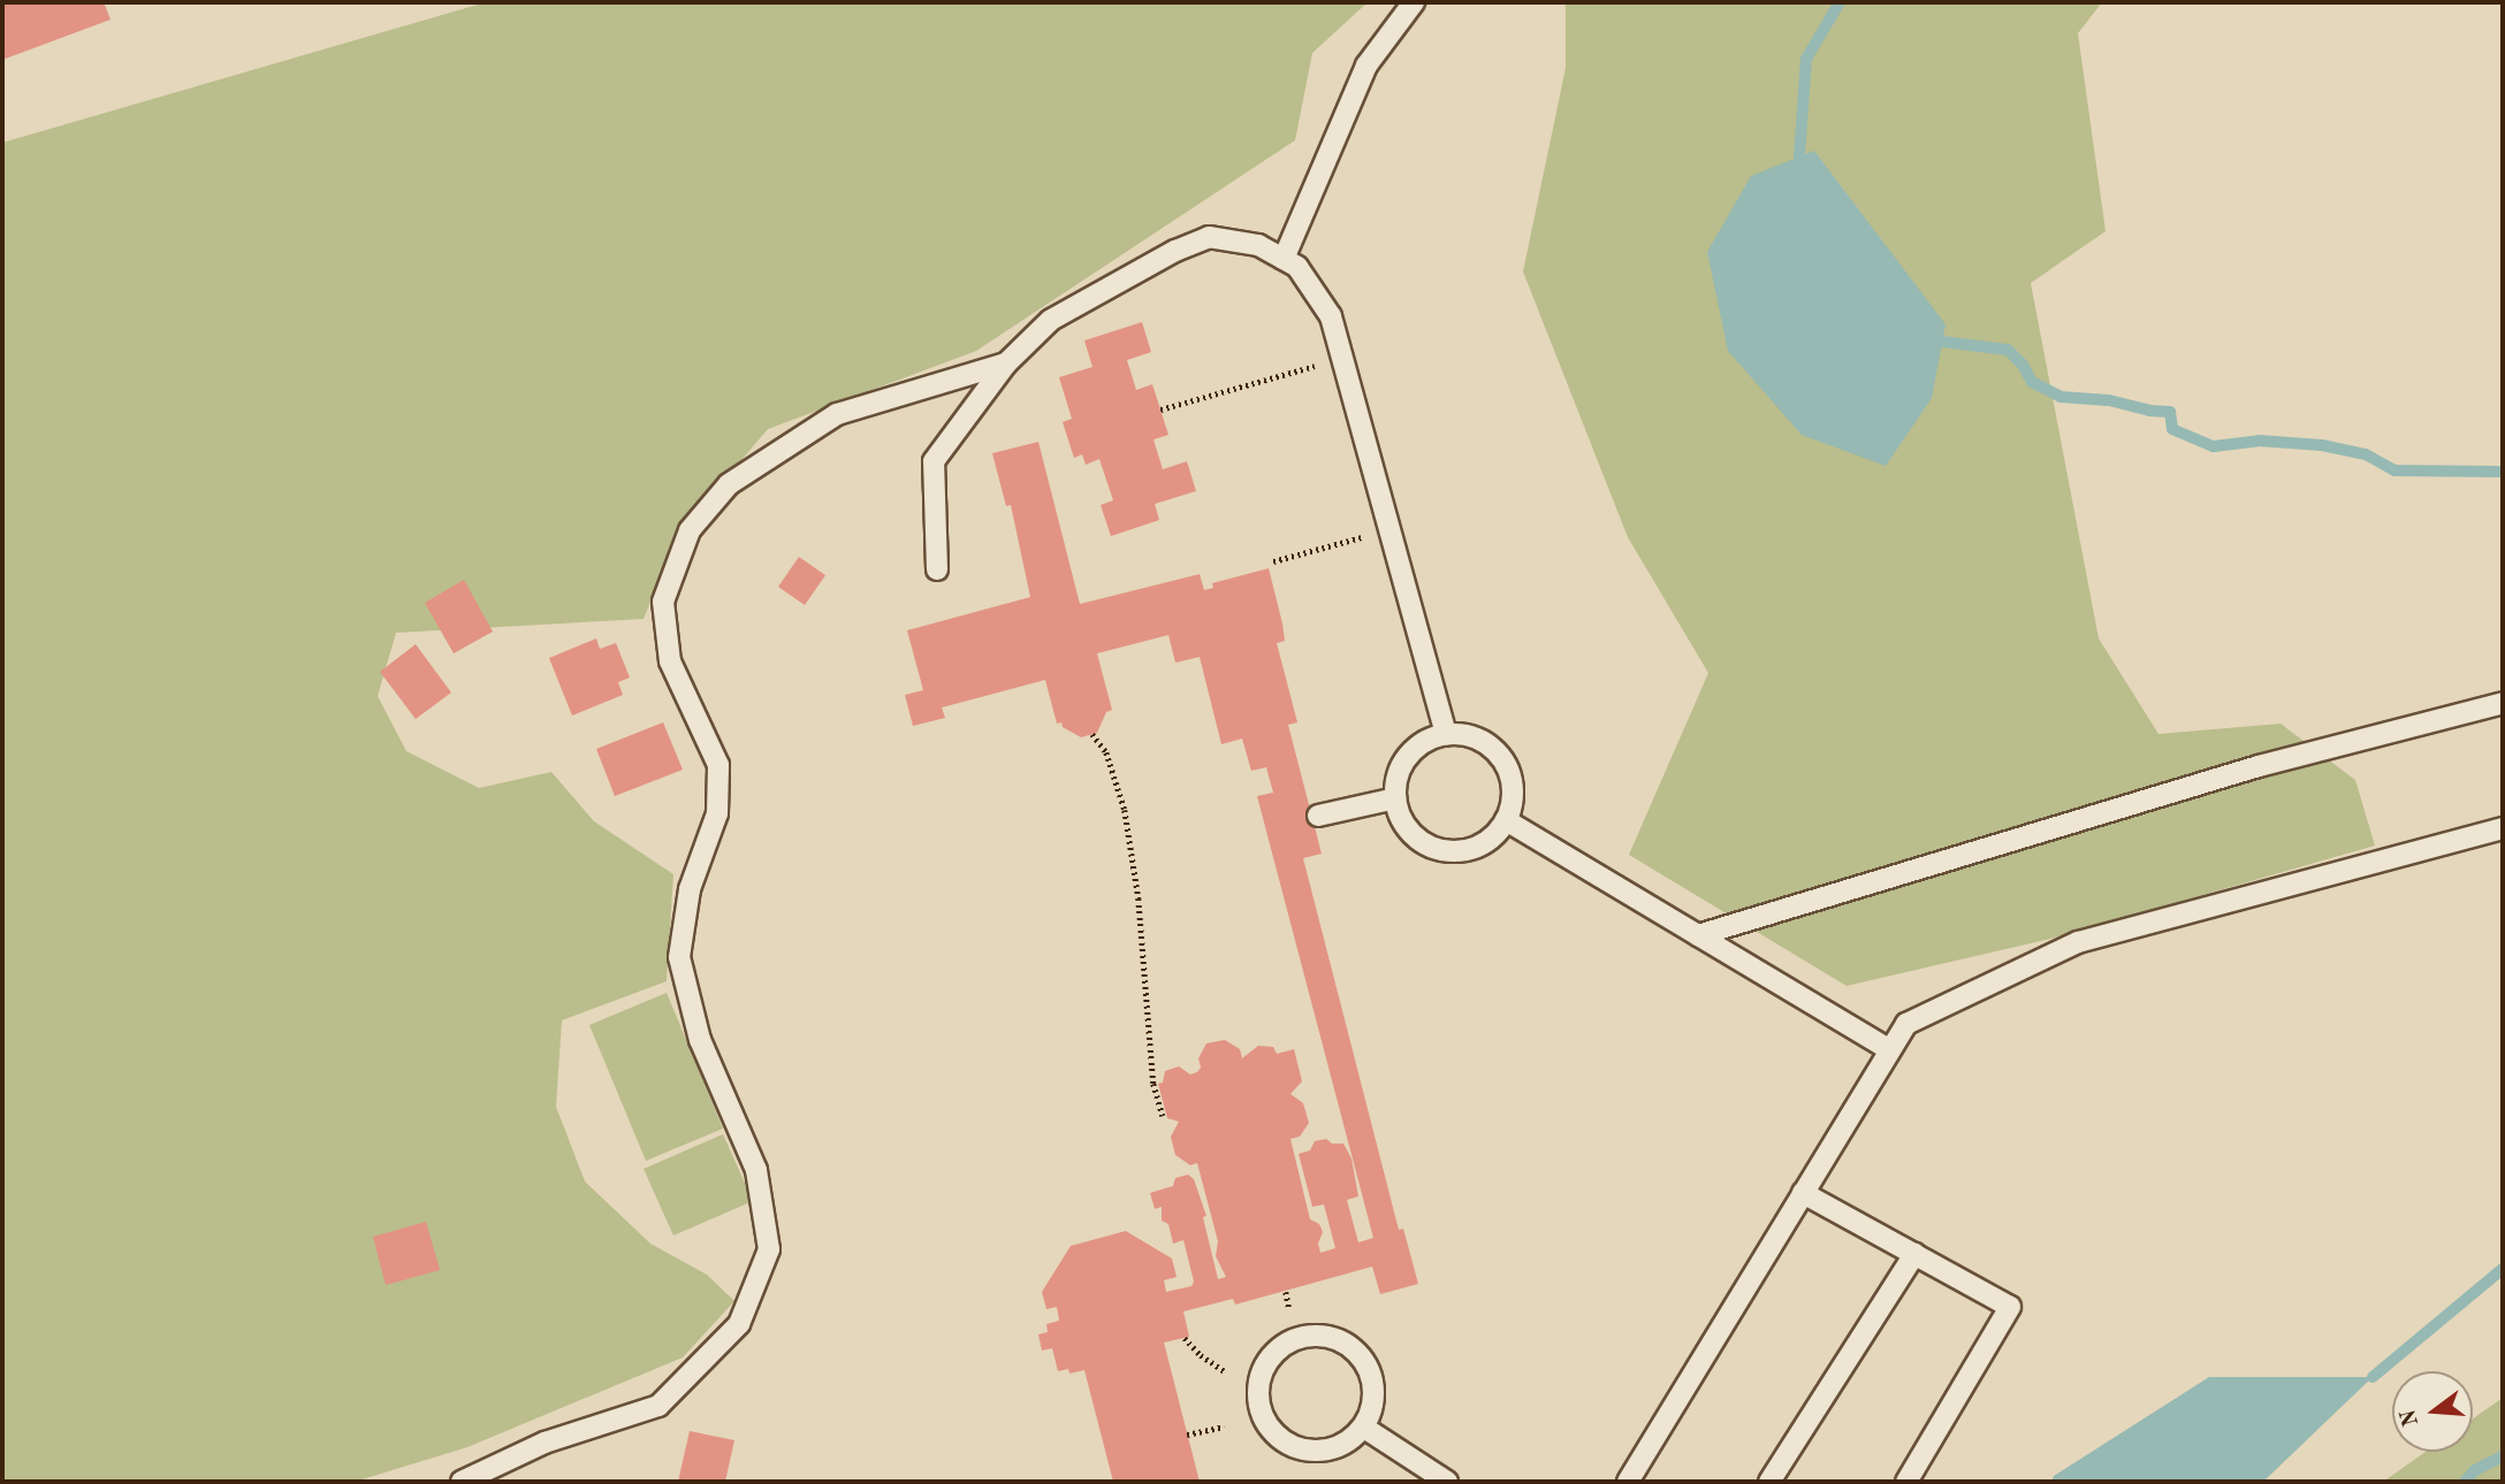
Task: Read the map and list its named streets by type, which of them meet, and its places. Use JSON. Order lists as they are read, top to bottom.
{
  "north": "left"
}
